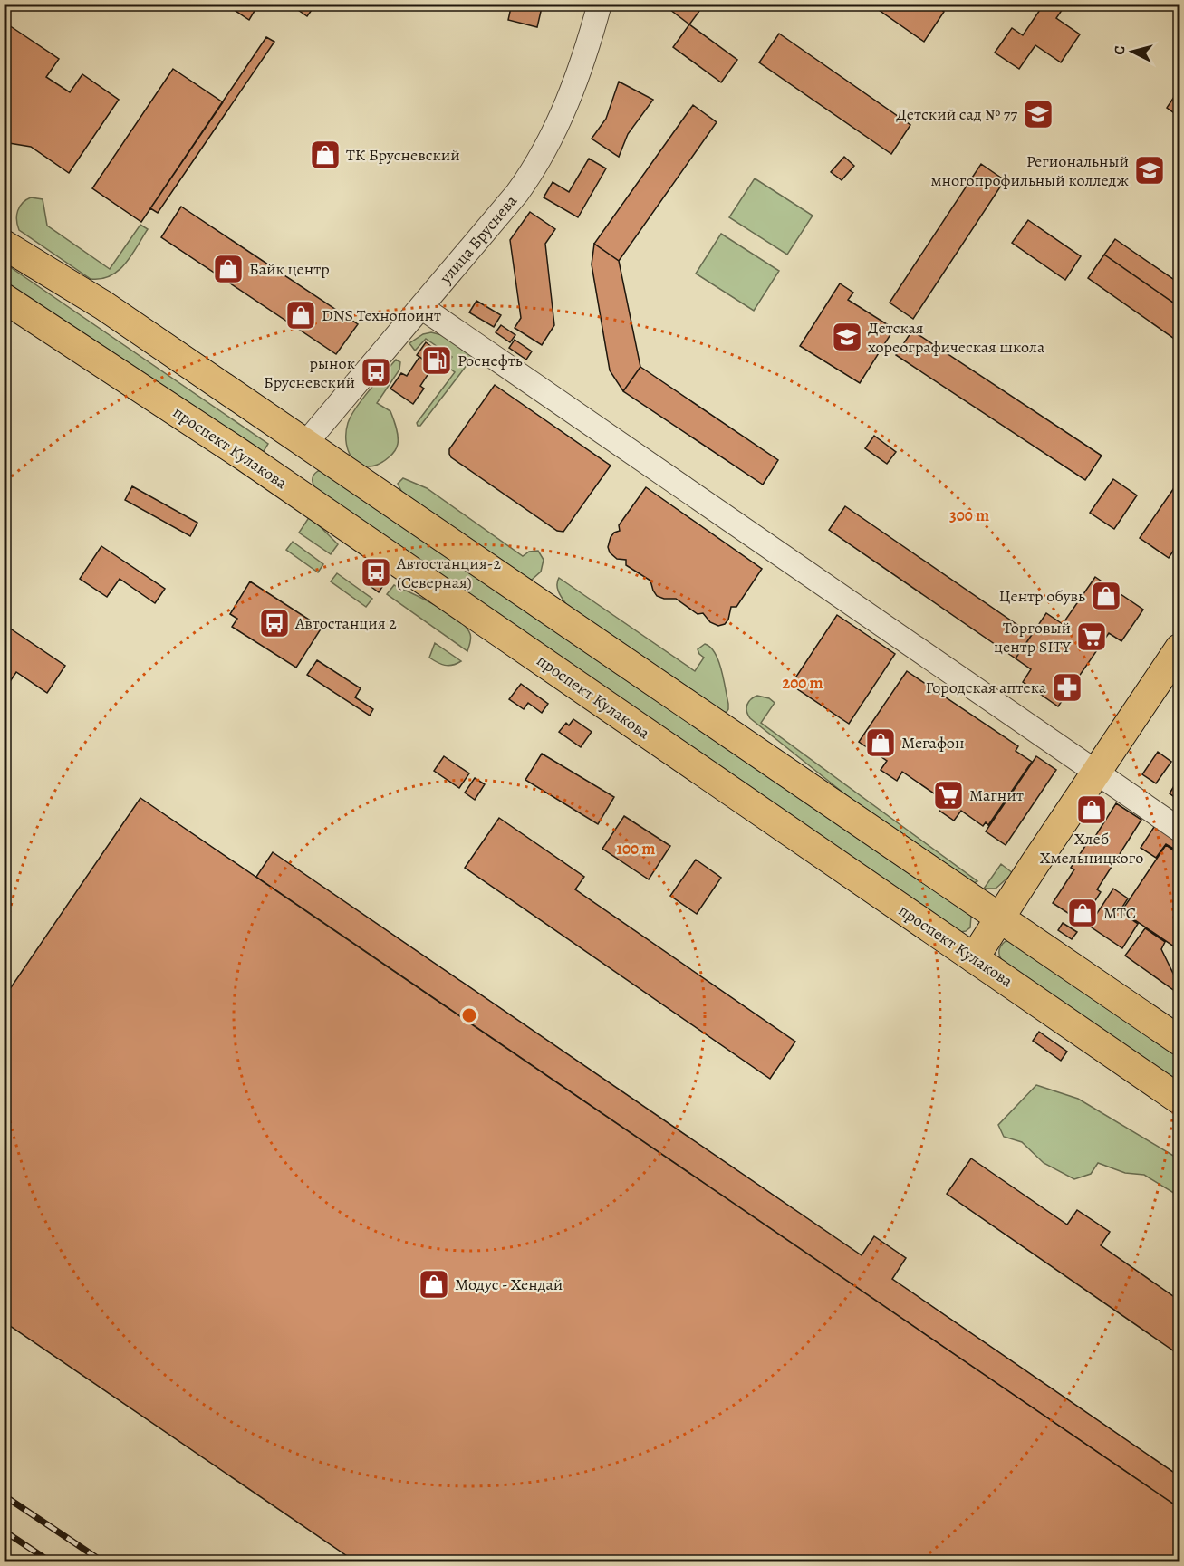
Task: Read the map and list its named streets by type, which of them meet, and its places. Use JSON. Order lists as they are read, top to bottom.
{
  "streets": {
    "main road": ["проспект Кулакова"],
    "street": ["улица Бруснева"]
  },
  "places": {
    "school or university": ["Детский сад № 77", "Региональный многопрофильный колледж", "Детская хореографическая школа"],
    "shop": [
      "ТК Брусневский",
      "Байк центр",
      "DNS Технопоинт",
      "Центр обувь",
      "Мегафон",
      "Хлеб Хмельницкого",
      "МТС",
      "Модус - Хендай"
    ],
    "fuel station": ["Роснефть"],
    "bus stop": ["рынок Брусневский", "Автостанция-2 (Северная)", "Автостанция 2"],
    "supermarket": ["Торговый центр SITY", "Магнит"],
    "pharmacy": ["Городская аптека"]
  },
  "north": "left",
  "rings": ["300 m", "200 m", "100 m"]
}
